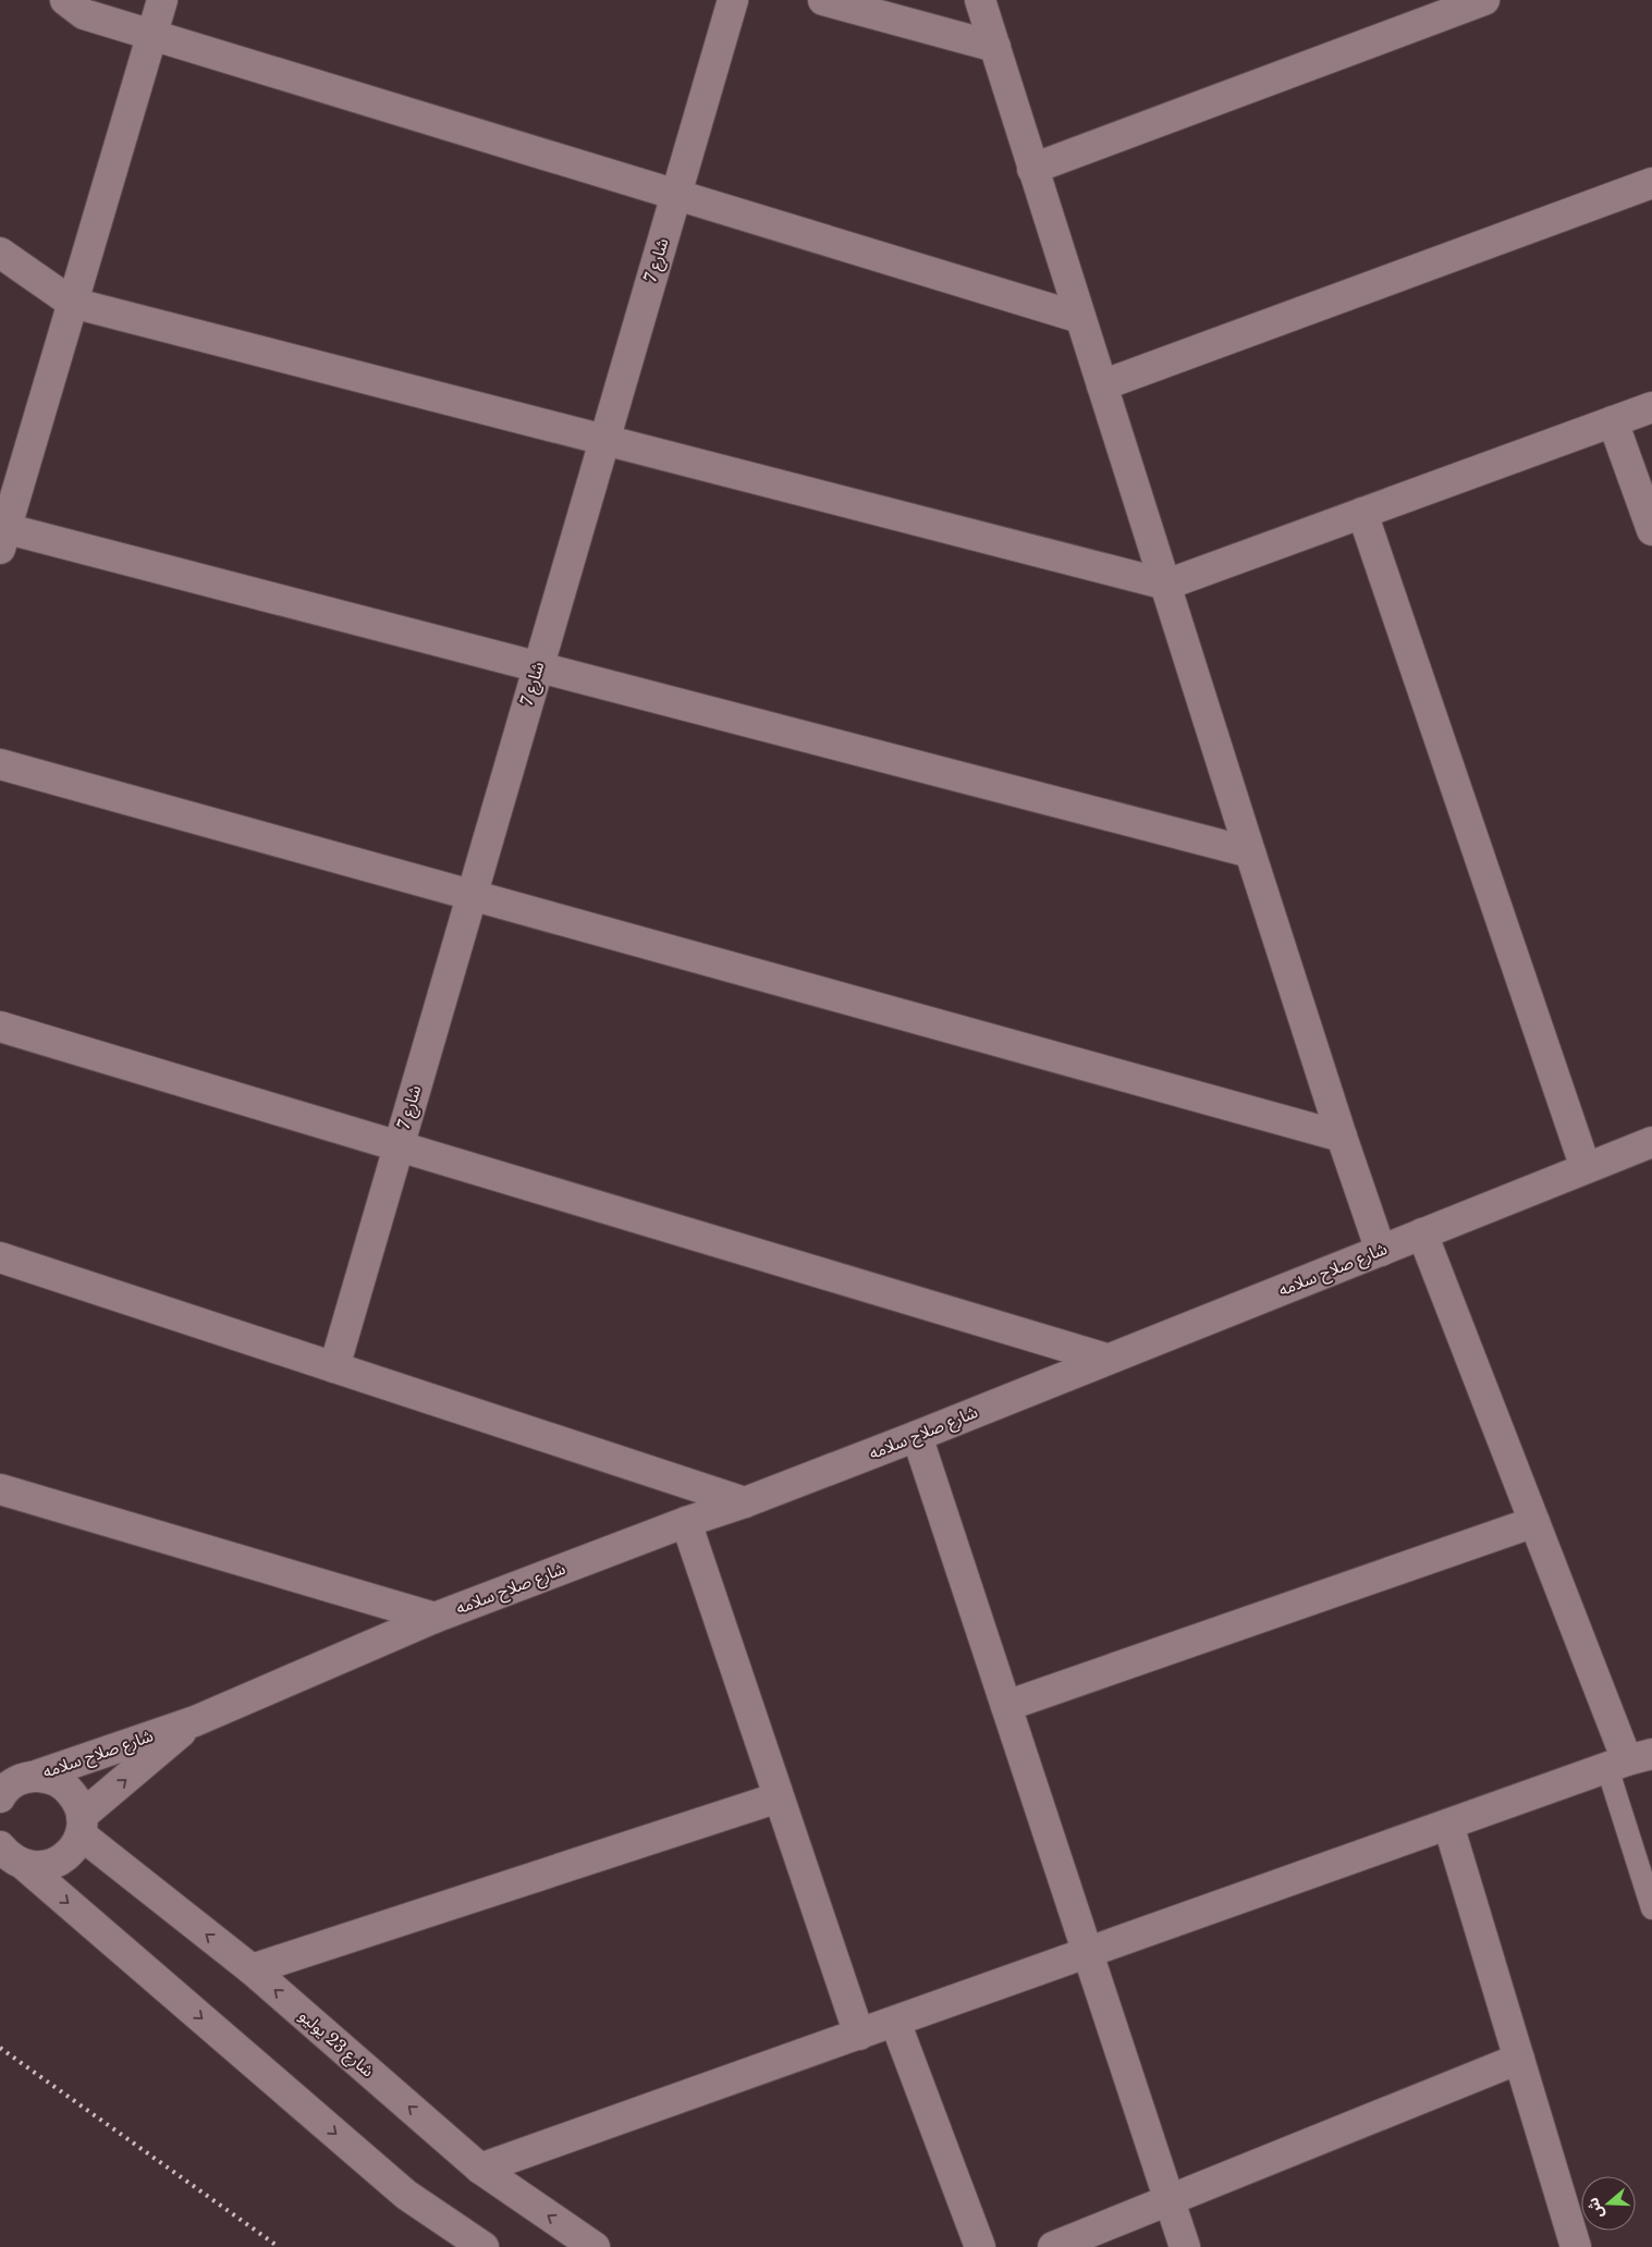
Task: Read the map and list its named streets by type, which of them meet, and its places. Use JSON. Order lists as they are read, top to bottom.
{
  "streets": {
    "street": ["شارع 7", "شارع صلاح سلامه", "شارع 23 يوليو"]
  },
  "crossings": [
    ["شارع صلاح سلامه", "شارع 23 يوليو"]
  ],
  "north": "left"
}
